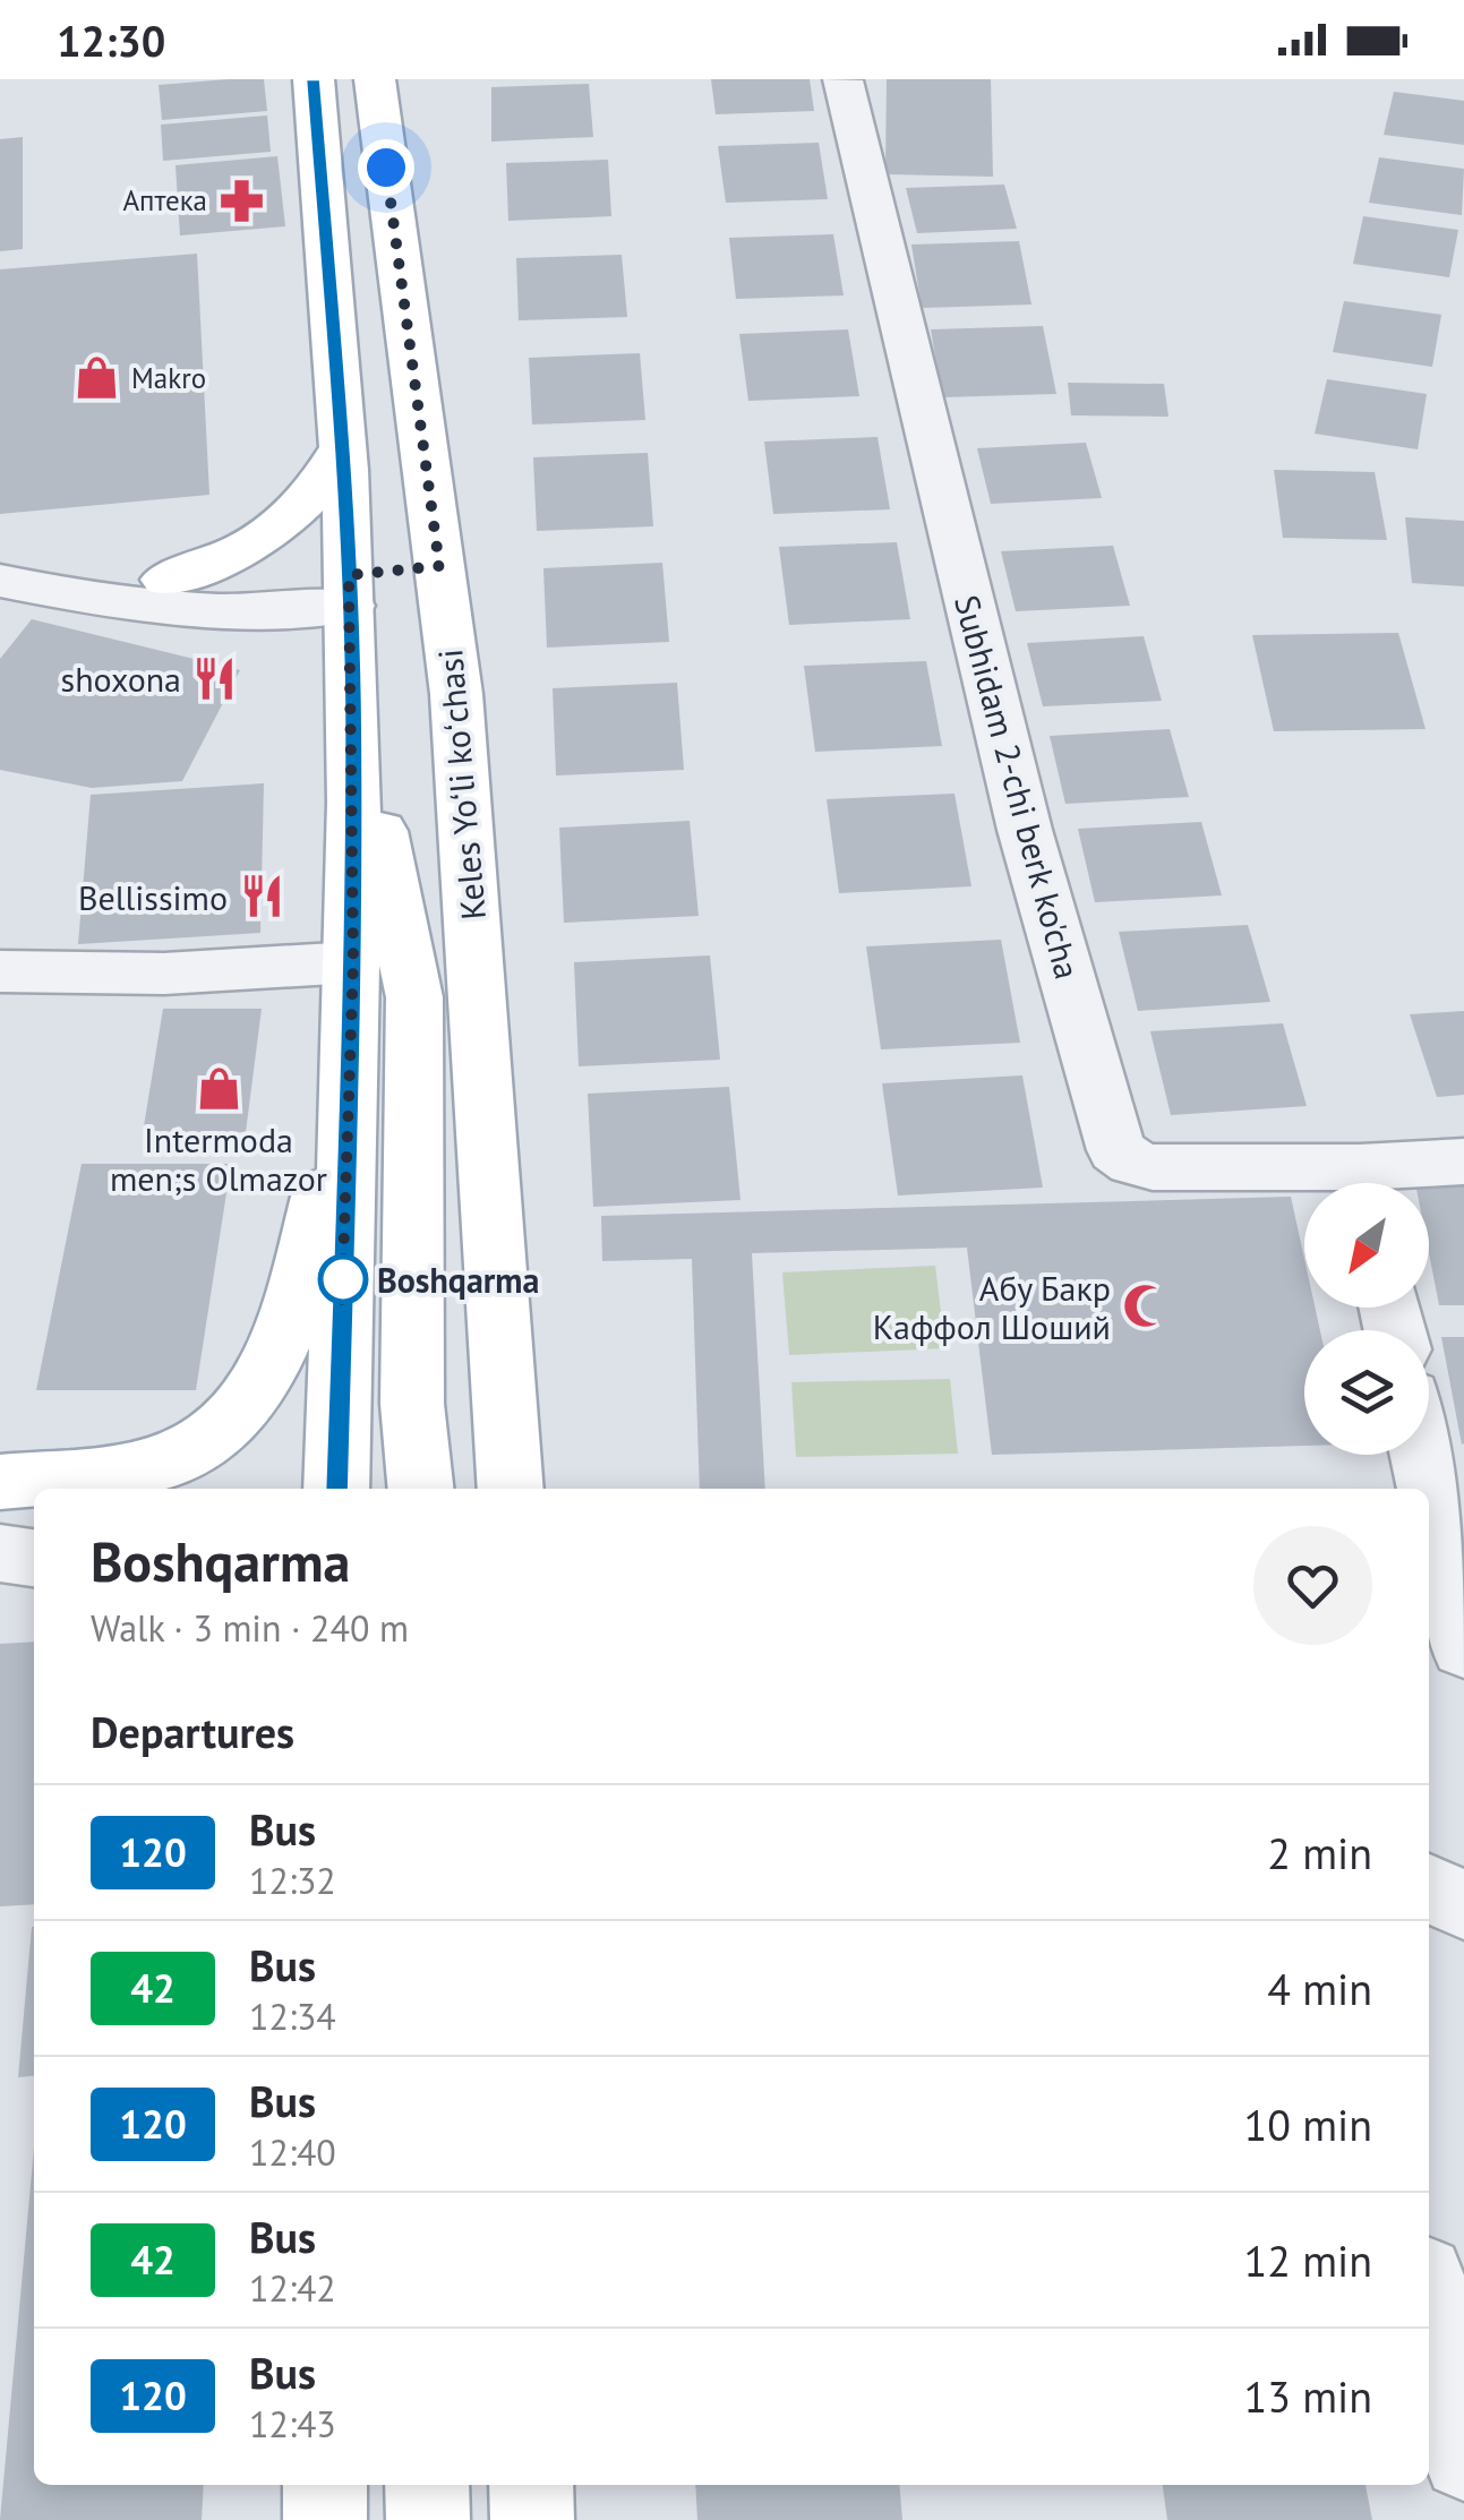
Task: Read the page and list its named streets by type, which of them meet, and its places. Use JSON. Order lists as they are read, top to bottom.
{
  "streets": {
    "main road": ["Keles Yoʻli koʻchasi"],
    "street": ["Subhidam 2-chi berk ko'cha"]
  },
  "places": {
    "pharmacy": ["Аптека"],
    "shop": ["Makro", "Intermoda men;s Olmazor"],
    "restaurant": ["shoxona", "Bellissimo"],
    "other": ["Boshqarma"],
    "mosque": ["Абу Бакр Каффол Шоший"]
  },
  "lines": ["bus line 120"],
  "north": "bottom left",
  "page": {
    "status": "12:30",
    "heading": [
      ["Boshqarma", "Walk · 3 min · 240 m"],
      "Departures"
    ],
    "list": [
      {
        "mark": "120",
        "name": "Bus",
        "note": "12:32",
        "value": "2 min"
      },
      {
        "mark": "42",
        "name": "Bus",
        "note": "12:34",
        "value": "4 min"
      },
      {
        "mark": "120",
        "name": "Bus",
        "note": "12:40",
        "value": "10 min"
      },
      {
        "mark": "42",
        "name": "Bus",
        "note": "12:42",
        "value": "12 min"
      },
      {
        "mark": "120",
        "name": "Bus",
        "note": "12:43",
        "value": "13 min"
      }
    ]
  }
}
